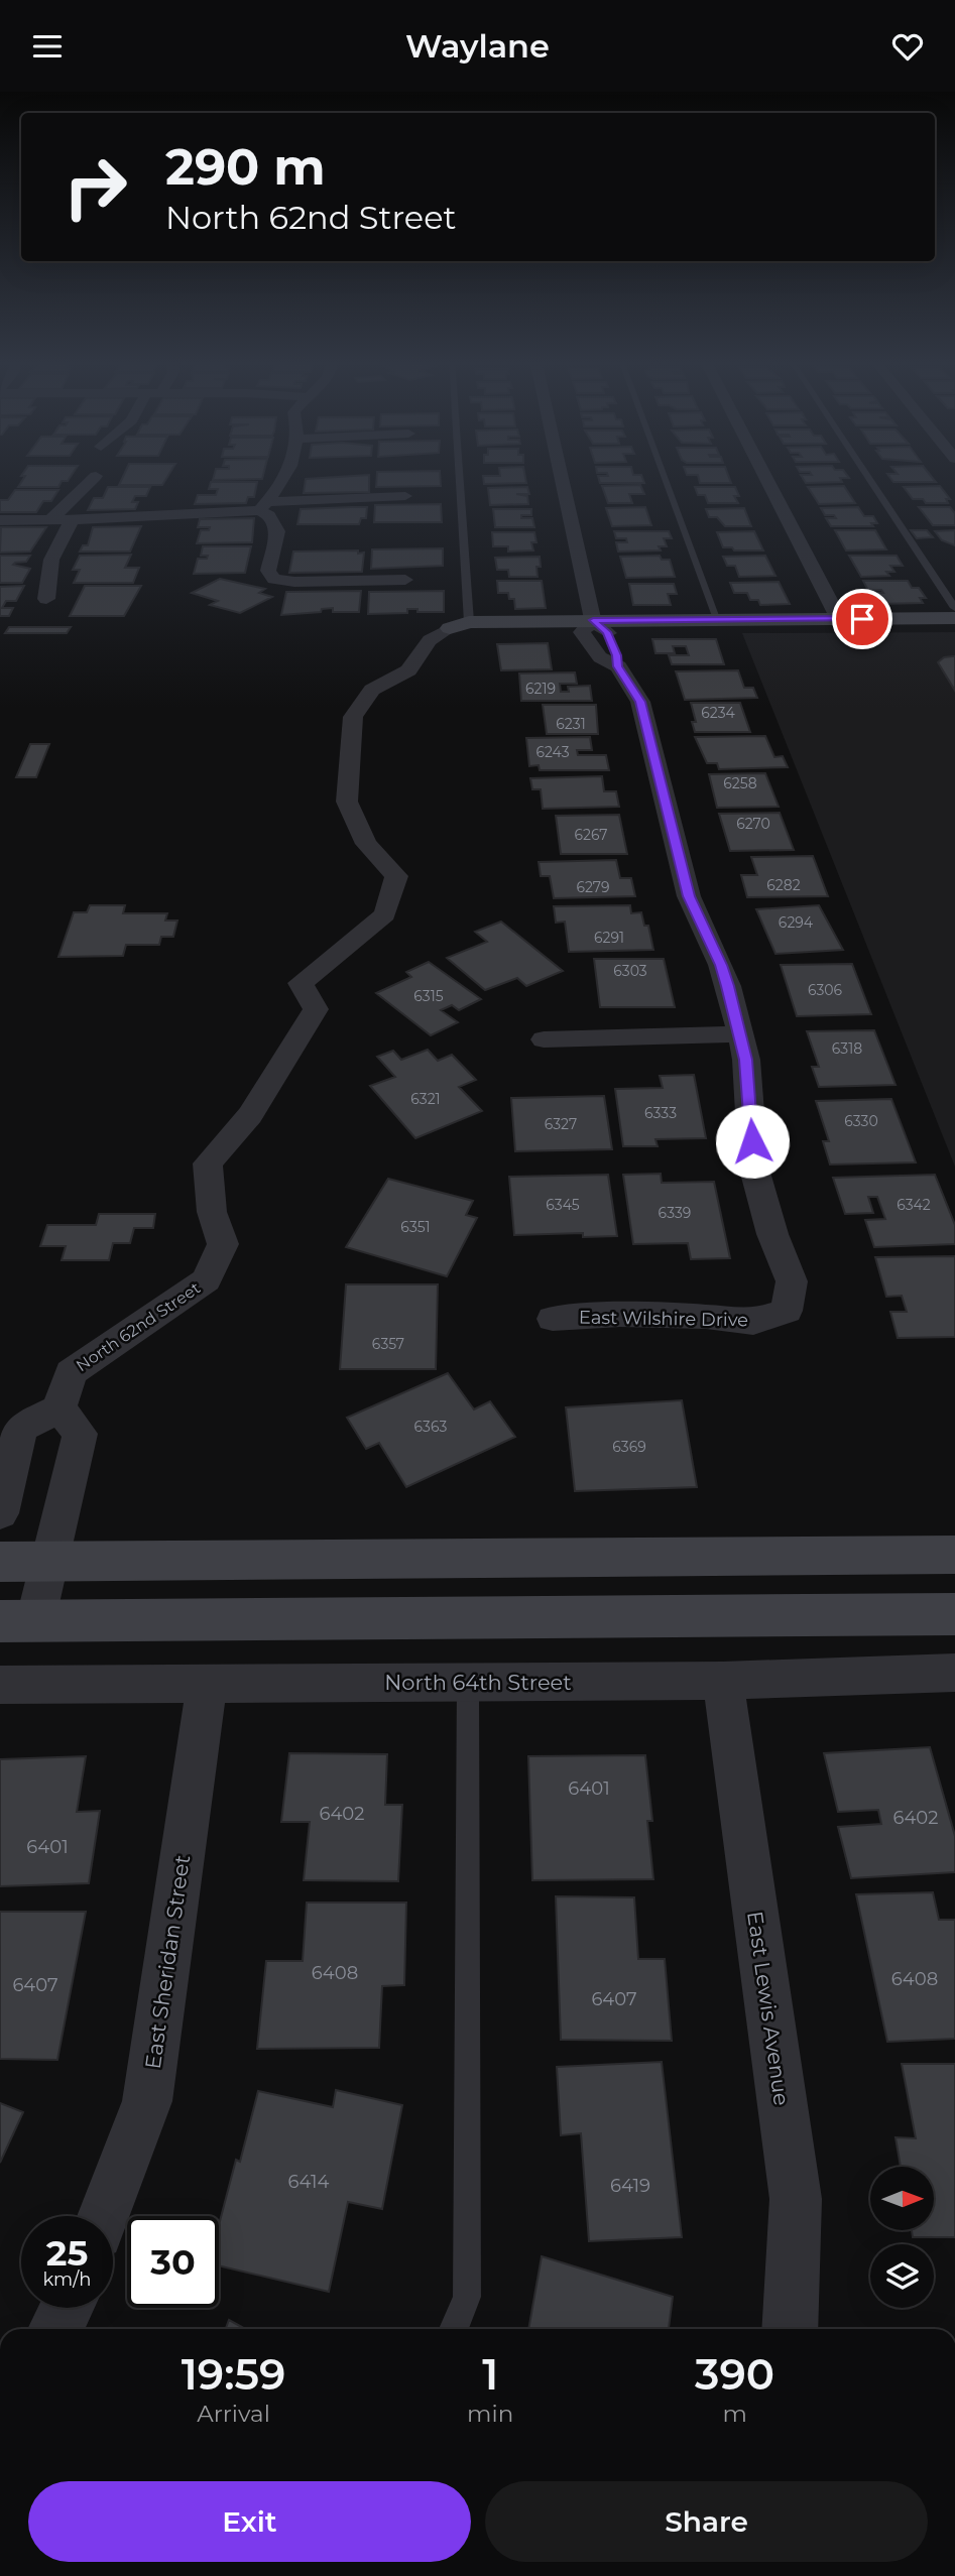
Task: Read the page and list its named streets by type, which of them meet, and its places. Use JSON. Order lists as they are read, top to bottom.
{
  "streets": {
    "street": [
      "East Wilshire Drive",
      "North 62nd Street",
      "North 64th Street",
      "East Sheridan Street",
      "East Lewis Avenue"
    ]
  },
  "crossings": [
    ["North 64th Street", "East Sheridan Street"],
    ["North 64th Street", "East Lewis Avenue"]
  ],
  "house_numbers": [
    "6219",
    "6234",
    "6231",
    "6243",
    "6258",
    "6270",
    "6267",
    "6282",
    "6279",
    "6294",
    "6291",
    "6303",
    "6306",
    "6315",
    "6318",
    "6321",
    "6333",
    "6330",
    "6327",
    "6345",
    "6342",
    "6339",
    "6351",
    "6357",
    "6363",
    "6369",
    "6401",
    "6402",
    "6402",
    "6401",
    "6408",
    "6408",
    "6407",
    "6407",
    "6414",
    "6419"
  ],
  "north": "right",
  "page": {
    "header": "Waylane",
    "turn": ["290 m", "North 62nd Street"],
    "speed": "25 km/h",
    "limit": "30",
    "eta": [
      "19:59",
      "Arrival",
      "1",
      "min",
      "390",
      "m"
    ],
    "buttons": ["Exit", "Share"]
  }
}
